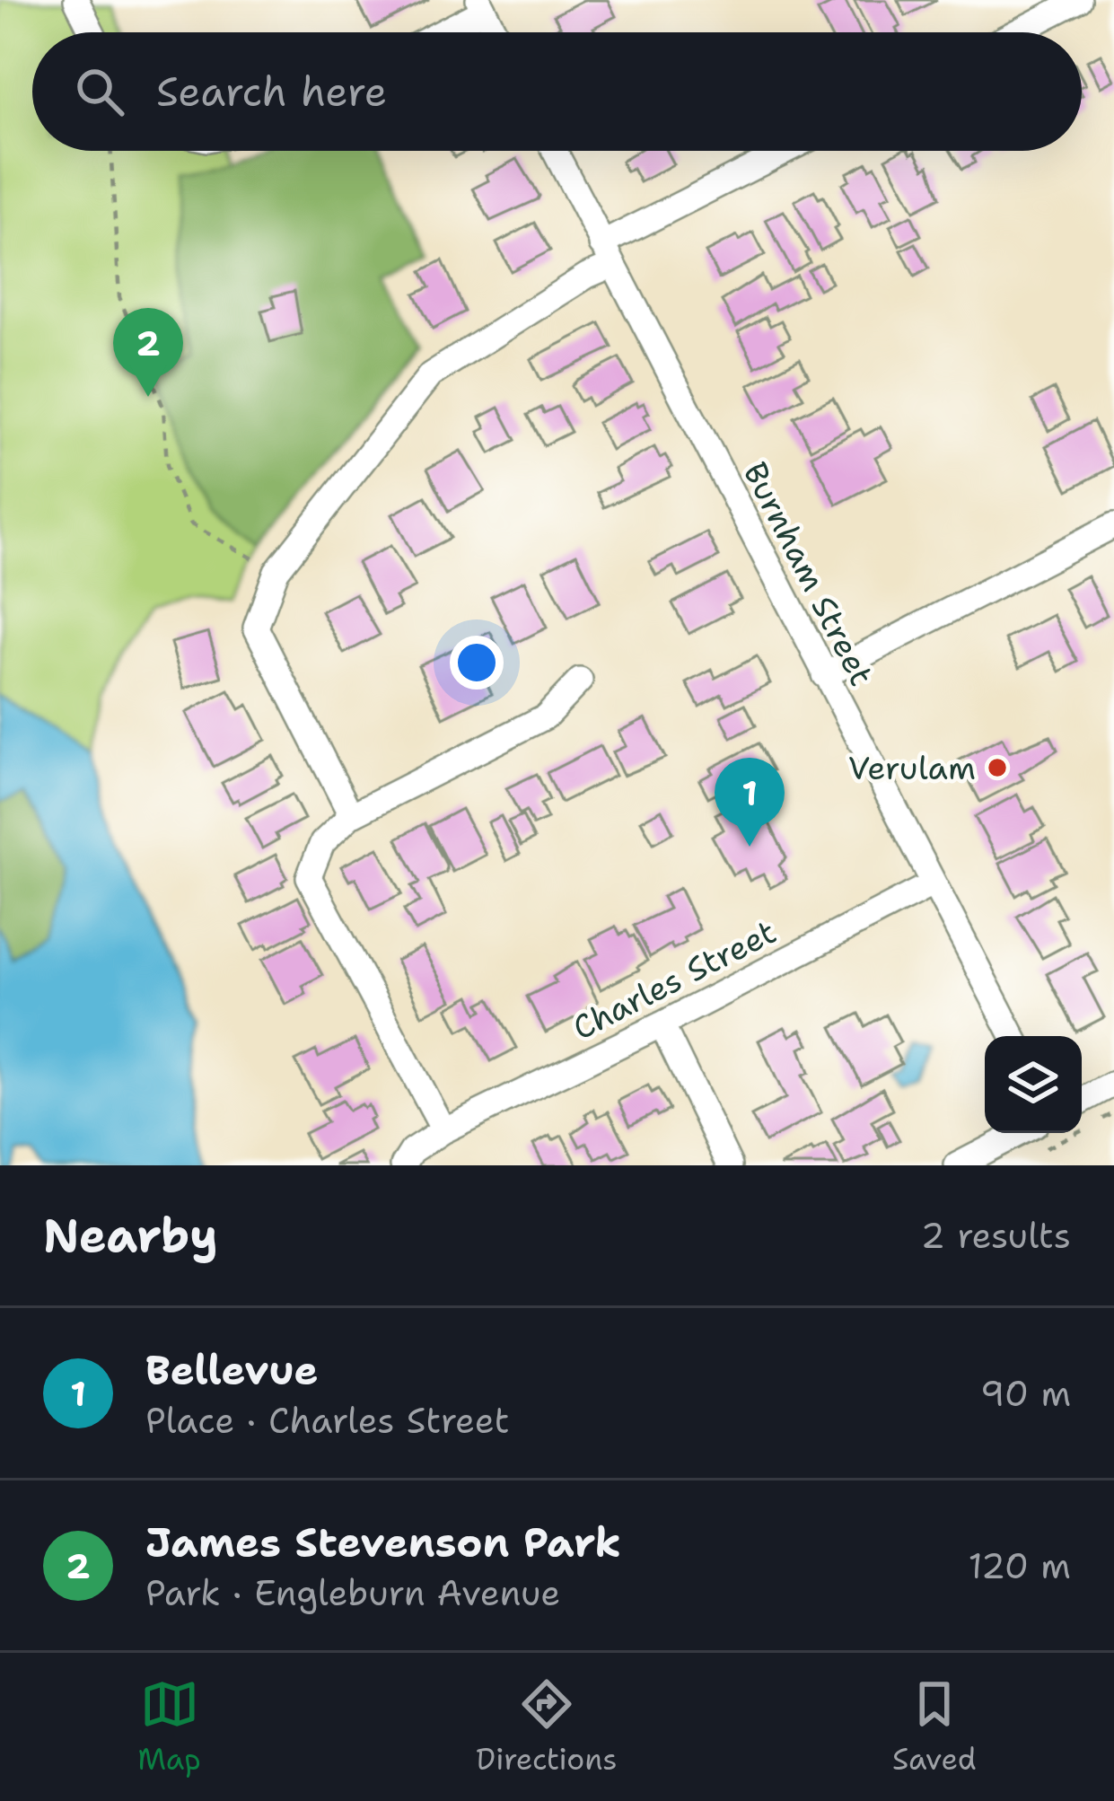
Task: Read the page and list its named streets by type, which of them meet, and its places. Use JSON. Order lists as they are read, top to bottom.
{
  "streets": {
    "street": ["Burnham Street", "Charles Street"]
  },
  "crossings": [
    ["Burnham Street", "Charles Street"]
  ],
  "places": ["Verulam"],
  "page": {
    "search": "Search here",
    "pins": ["2", "1"],
    "heading": ["Nearby", "2 results"],
    "list": [
      {
        "mark": "1",
        "name": "Bellevue",
        "note": "Place · Charles Street",
        "value": "90 m"
      },
      {
        "mark": "2",
        "name": "James Stevenson Park",
        "note": "Park · Engleburn Avenue",
        "value": "120 m"
      }
    ],
    "nav": ["Map", "Directions", "Saved"]
  }
}
